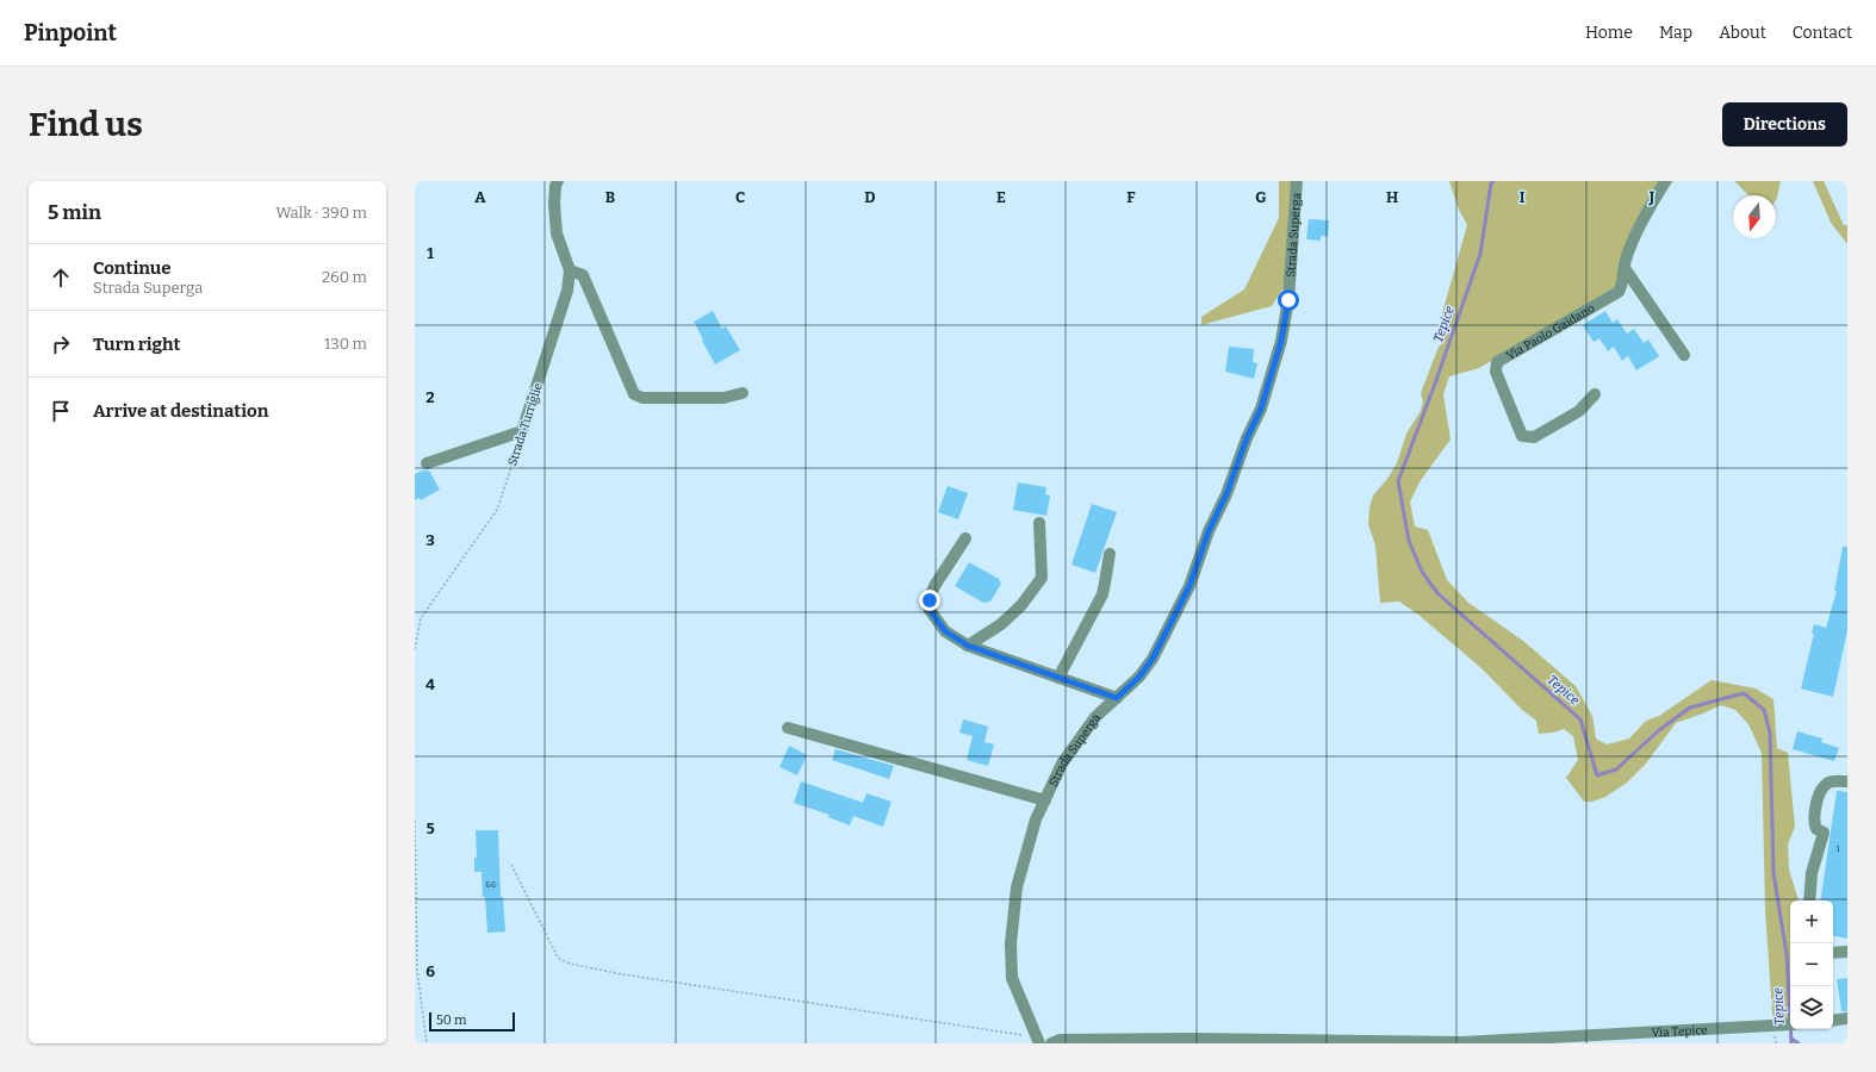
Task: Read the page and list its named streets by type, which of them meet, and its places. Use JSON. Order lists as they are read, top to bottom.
{
  "streets": {
    "street": [
      "Strada Superga",
      "Via Paolo Gaidano",
      "Strada Turriglie",
      "Via Tepice"
    ]
  },
  "water": ["Tepice"],
  "house_numbers": ["1", "66"],
  "scale_bar": "50 m",
  "north": "bottom",
  "page": {
    "header": "Pinpoint",
    "nav": [
      "Home",
      "Map",
      "About",
      "Contact"
    ],
    "buttons": "Directions",
    "title": "Find us",
    "heading": ["5 min", "Walk · 390 m"],
    "list": [
      ["Continue", "Strada Superga", "260 m"],
      ["Turn right", "130 m"],
      "Arrive at destination"
    ],
    "map_buttons": ["+", "−"],
    "scale": "50 m"
  },
  "grid": {
    "columns": [
      "A",
      "B",
      "C",
      "D",
      "E",
      "F",
      "G",
      "H",
      "I",
      "J"
    ],
    "rows": [
      "1",
      "2",
      "3",
      "4",
      "5",
      "6"
    ]
  }
}
